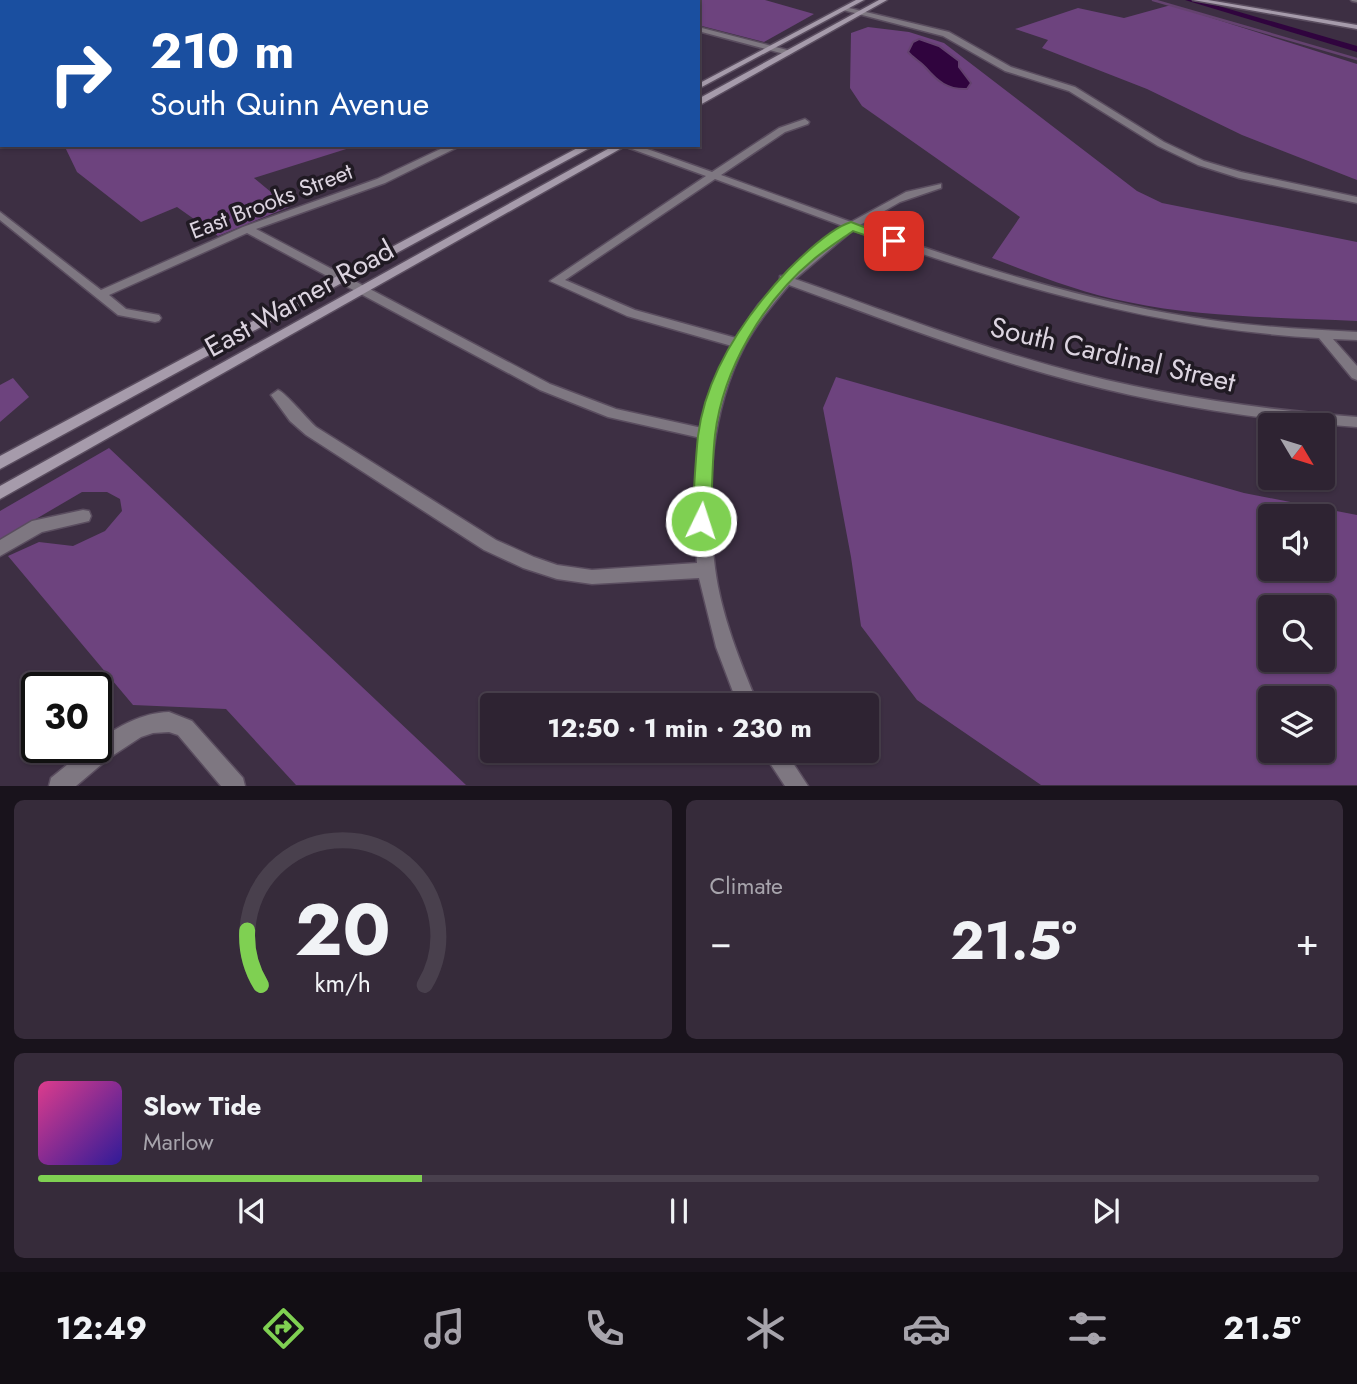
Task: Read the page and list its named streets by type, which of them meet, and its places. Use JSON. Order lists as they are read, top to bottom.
{
  "streets": {
    "main road": ["East Warner Road"],
    "street": ["East Brooks Street", "South Cardinal Street"]
  },
  "north": "bottom right",
  "page": {
    "turn": ["210 m", "South Quinn Avenue"],
    "limit": "30",
    "trip": "12:50 · 1 min · 230 m",
    "tile": "Climate",
    "heat": ["−", "21.5°", "+"],
    "song": ["Slow Tide", "Marlow"],
    "tabs": ["12:49", "21.5°"],
    "gauge": ["20", "km/h"]
  }
}
